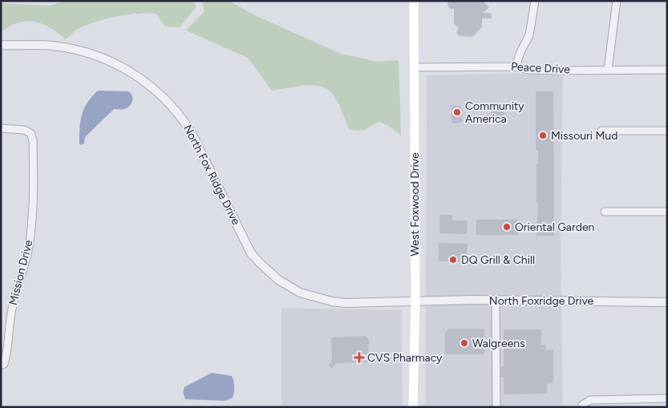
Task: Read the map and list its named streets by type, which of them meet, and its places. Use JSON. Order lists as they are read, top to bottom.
{
  "streets": {
    "main road": ["West Foxwood Drive"],
    "street": [
      "Peace Drive",
      "North Fox Ridge Drive",
      "Mission Drive",
      "North Foxridge Drive"
    ]
  },
  "crossings": [
    ["Peace Drive", "West Foxwood Drive"],
    ["North Fox Ridge Drive", "West Foxwood Drive"],
    ["North Fox Ridge Drive", "North Foxridge Drive"],
    ["West Foxwood Drive", "North Foxridge Drive"]
  ],
  "places": {
    "other": [
      "Community America",
      "Missouri Mud",
      "Oriental Garden",
      "DQ Grill & Chill",
      "Walgreens"
    ],
    "health": ["CVS Pharmacy"]
  }
}
